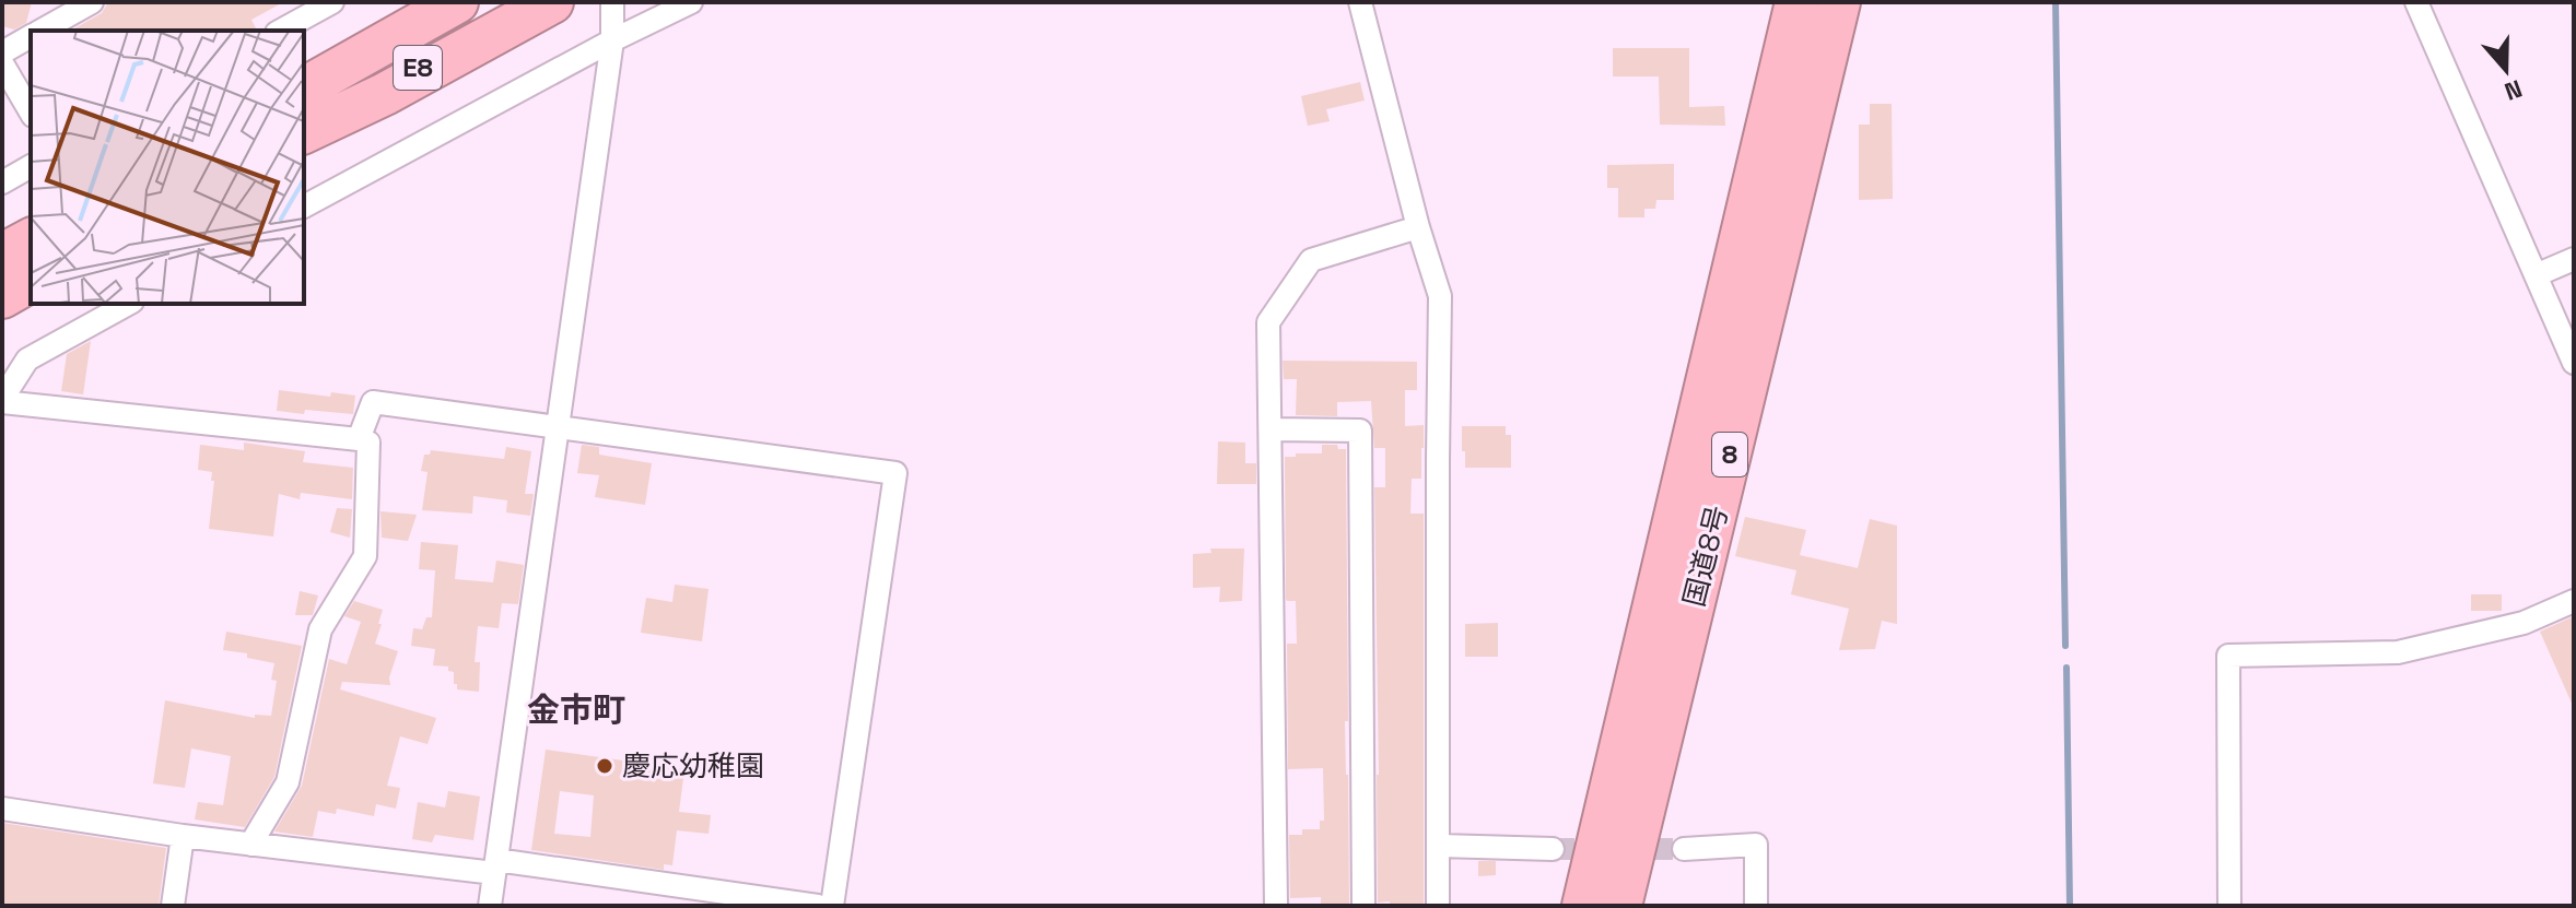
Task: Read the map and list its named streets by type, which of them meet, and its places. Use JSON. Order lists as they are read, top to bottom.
{
  "streets": {
    "highway": ["E8", "8", "国道8号"]
  },
  "districts": ["金市町"],
  "places": ["慶応幼稚園"],
  "north": "bottom"
}
